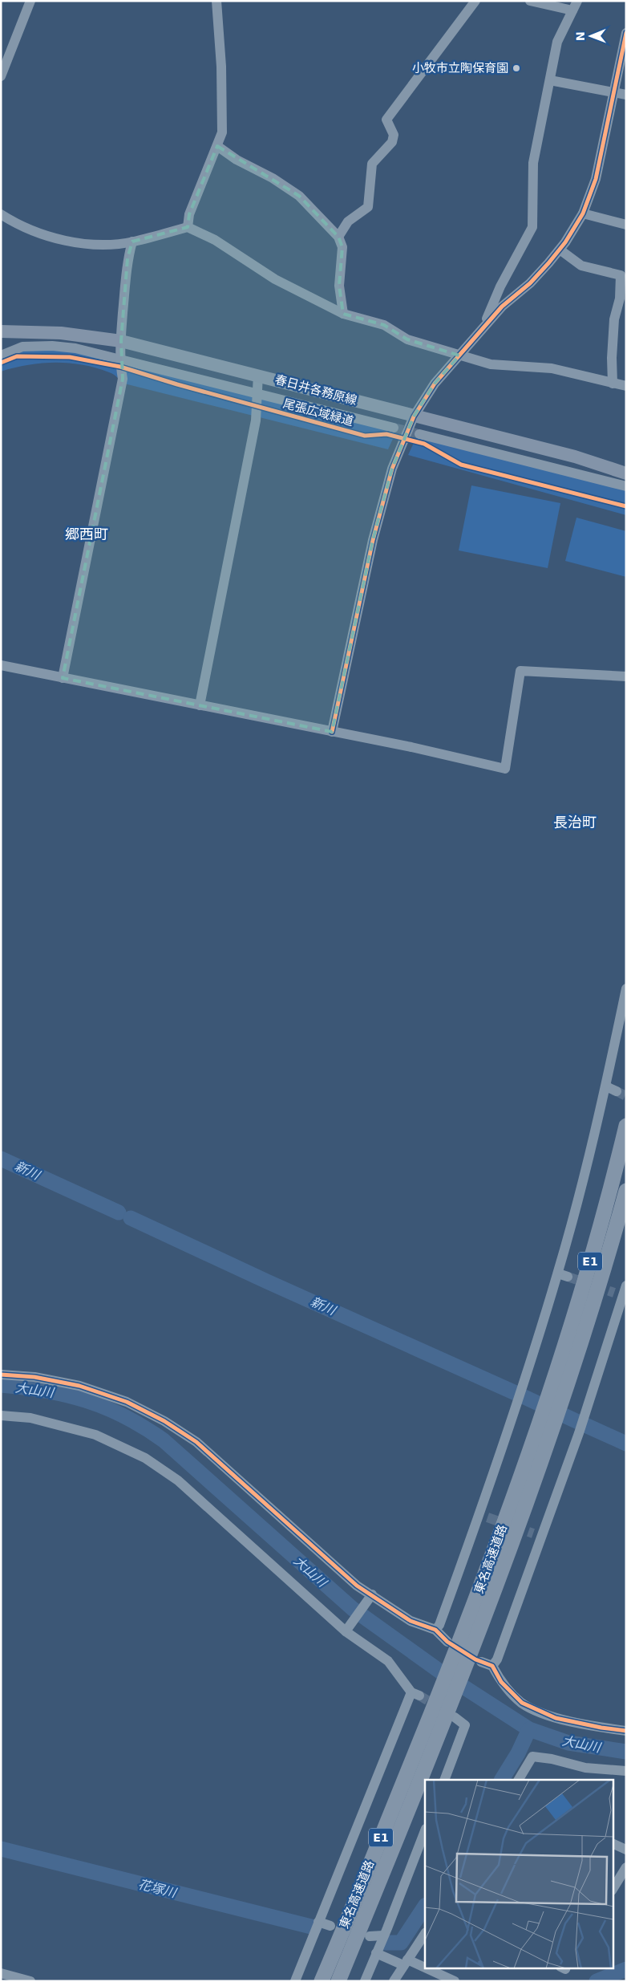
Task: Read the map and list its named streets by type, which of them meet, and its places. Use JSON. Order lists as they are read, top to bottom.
{
  "streets": {
    "highway": ["E1", "東名高速道路"],
    "main road": ["春日井各務原線"],
    "cycle path": ["尾張広域緑道"]
  },
  "districts": ["郷西町", "長治町"],
  "water": ["新川", "大山川", "花塚川"],
  "places": ["小牧市立陶保育園"],
  "north": "left"
}
